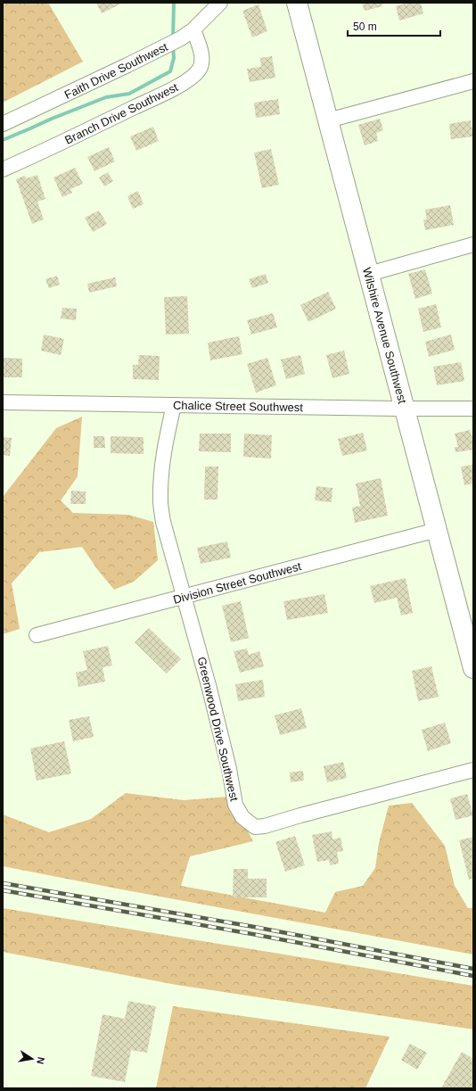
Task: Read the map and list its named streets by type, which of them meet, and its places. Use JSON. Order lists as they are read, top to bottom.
{
  "streets": {
    "street": [
      "Faith Drive Southwest",
      "Branch Drive Southwest",
      "Wilshire Avenue Southwest",
      "Chalice Street Southwest",
      "Division Street Southwest",
      "Greenwood Drive Southwest"
    ]
  },
  "crossings": [
    ["Faith Drive Southwest", "Branch Drive Southwest"],
    ["Wilshire Avenue Southwest", "Chalice Street Southwest"],
    ["Wilshire Avenue Southwest", "Division Street Southwest"],
    ["Chalice Street Southwest", "Greenwood Drive Southwest"],
    ["Division Street Southwest", "Greenwood Drive Southwest"]
  ],
  "scale_bar": "50 m",
  "north": "right"
}
